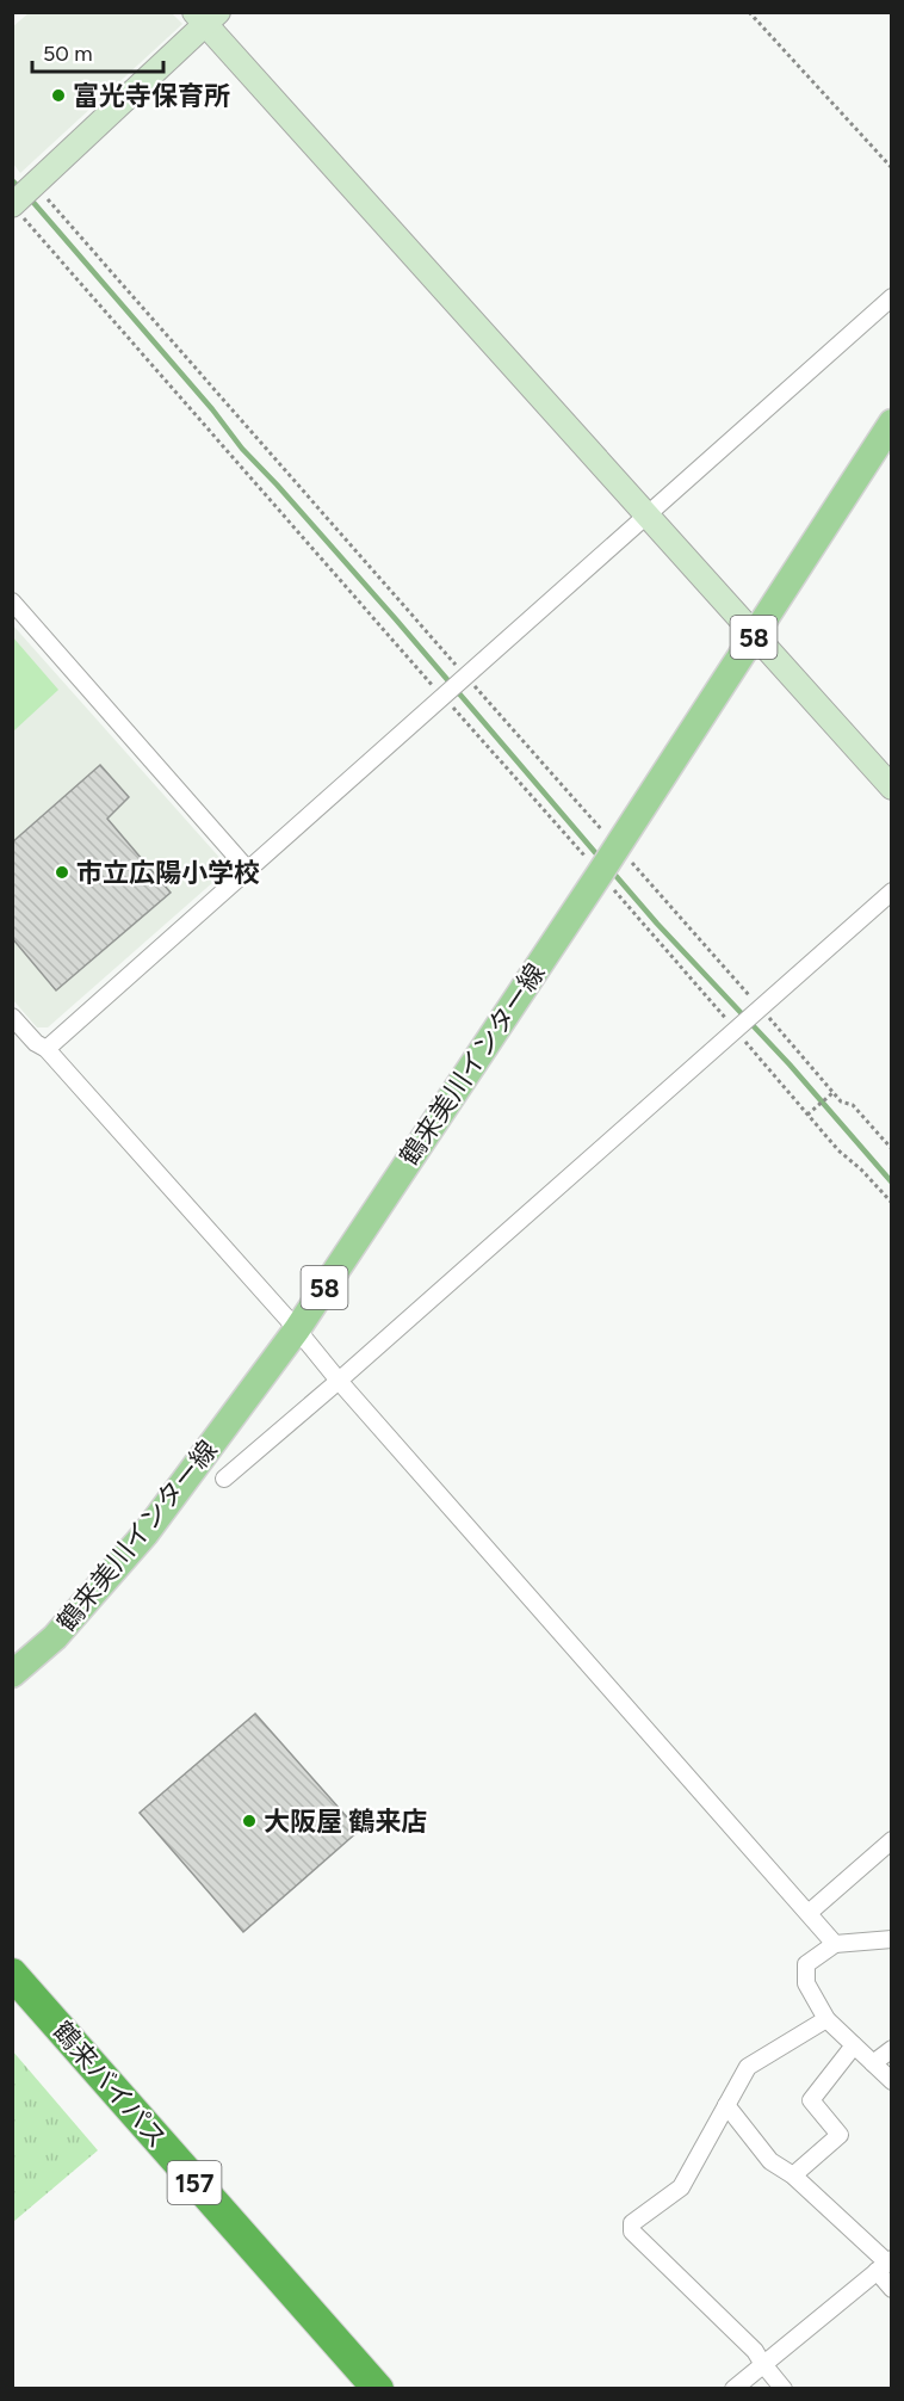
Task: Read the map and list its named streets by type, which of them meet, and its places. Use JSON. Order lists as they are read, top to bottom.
{
  "streets": {
    "highway": ["鶴来バイパス", "157"],
    "main road": ["58", "鶴来美川インター線"]
  },
  "places": ["富光寺保育所", "市立広陽小学校", "大阪屋 鶴来店"],
  "scale_bar": "50 m"
}
